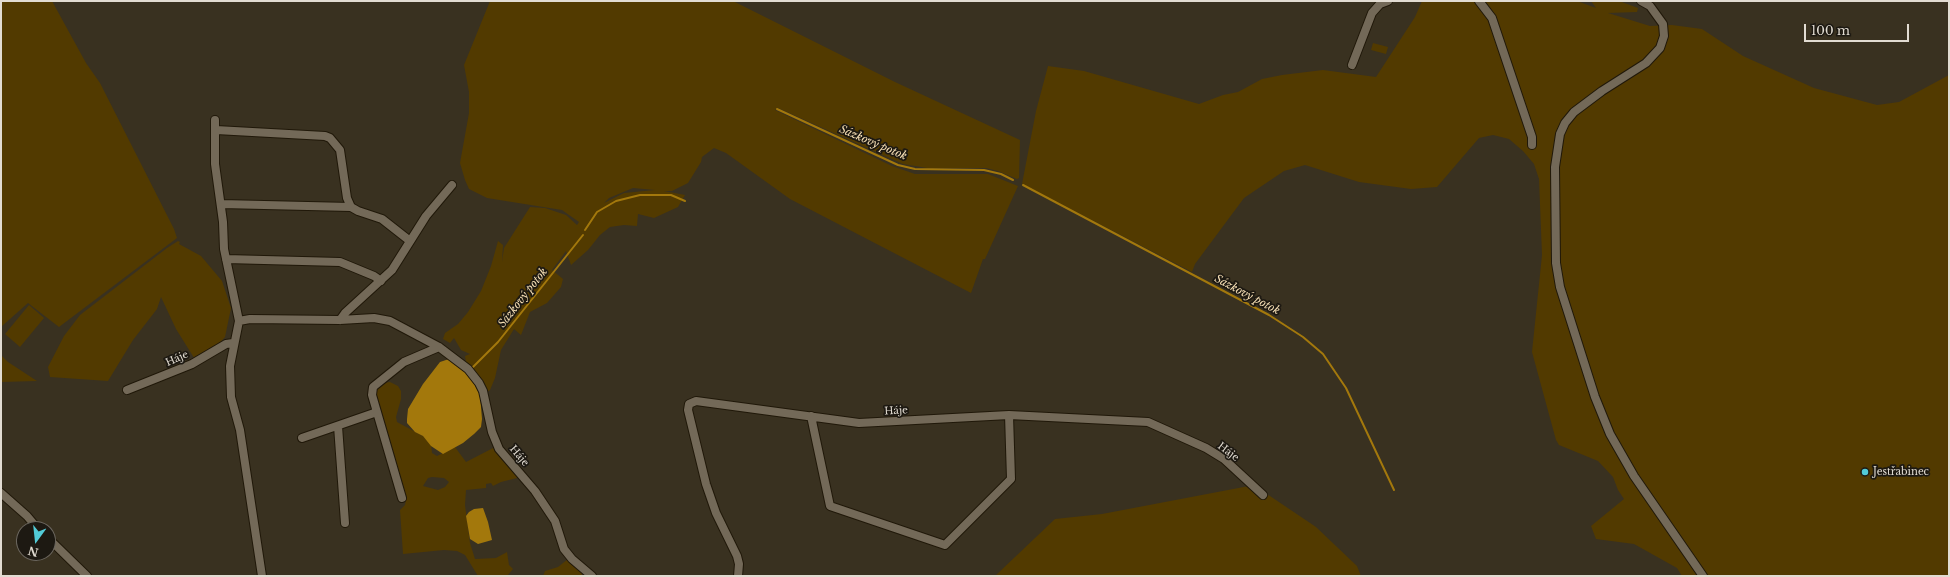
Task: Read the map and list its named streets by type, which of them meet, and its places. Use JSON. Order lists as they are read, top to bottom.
{
  "streets": {
    "street": ["Háje"]
  },
  "water": ["Sázkový potok"],
  "places": ["Jestřabinec"],
  "scale_bar": "100 m",
  "north": "bottom"
}
